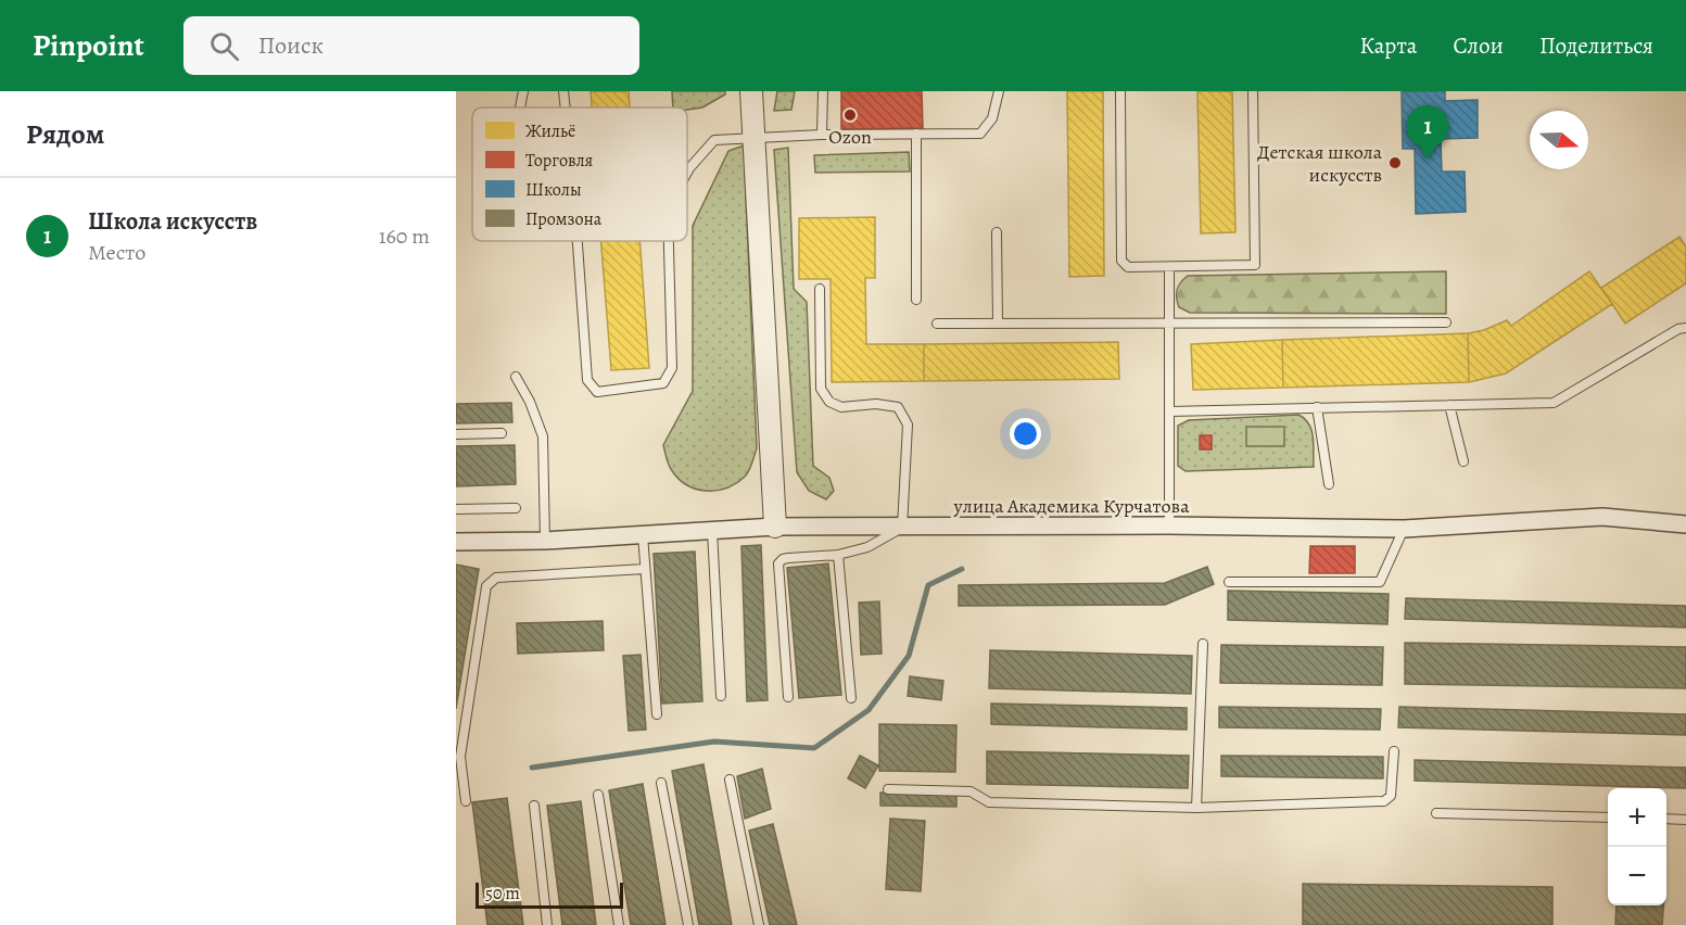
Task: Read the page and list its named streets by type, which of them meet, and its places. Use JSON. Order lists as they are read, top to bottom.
{
  "streets": {
    "street": ["улица Академика Курчатова"]
  },
  "places": ["Ozon", "Детская школа искусств"],
  "legend": [
    "Жильё",
    "Торговля",
    "Школы",
    "Промзона"
  ],
  "scale_bar": "50 m",
  "north": "right",
  "page": {
    "header": "Pinpoint",
    "search": "Поиск",
    "nav": ["Карта", "Слои", "Поделиться"],
    "heading": "Рядом",
    "pins": "1",
    "list": [
      {
        "mark": "1",
        "name": "Школа искусств",
        "note": "Место",
        "value": "160 m"
      }
    ],
    "map_buttons": ["+", "−"],
    "scale": "50 m"
  }
}
